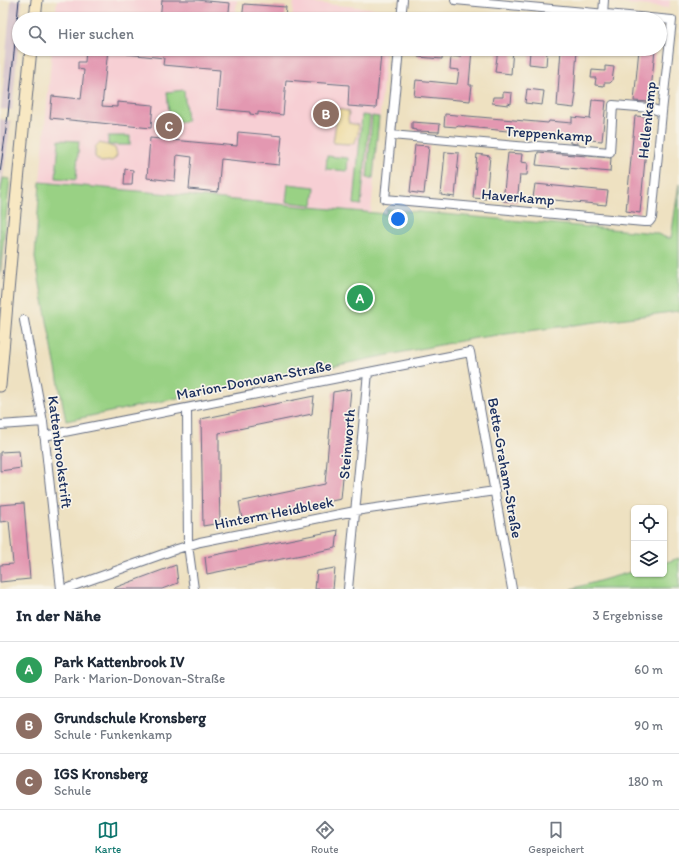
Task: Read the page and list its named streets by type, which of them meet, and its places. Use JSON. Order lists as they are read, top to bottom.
{
  "streets": {
    "street": [
      "Hellenkamp",
      "Treppenkamp",
      "Haverkamp",
      "Marion-Donovan-Straße",
      "Steinworth",
      "Kattenbrookstrift",
      "Bette-Graham-Straße",
      "Hinterm Heidbleek"
    ]
  },
  "crossings": [
    ["Hellenkamp", "Treppenkamp"],
    ["Hellenkamp", "Haverkamp"],
    ["Treppenkamp", "Haverkamp"],
    ["Marion-Donovan-Straße", "Steinworth"],
    ["Marion-Donovan-Straße", "Kattenbrookstrift"],
    ["Marion-Donovan-Straße", "Bette-Graham-Straße"],
    ["Steinworth", "Hinterm Heidbleek"],
    ["Bette-Graham-Straße", "Hinterm Heidbleek"]
  ],
  "page": {
    "search": "Hier suchen",
    "pins": ["B", "C", "A"],
    "heading": ["In der Nähe", "3 Ergebnisse"],
    "list": [
      {
        "mark": "A",
        "name": "Park Kattenbrook IV",
        "note": "Park · Marion-Donovan-Straße",
        "value": "60 m"
      },
      {
        "mark": "B",
        "name": "Grundschule Kronsberg",
        "note": "Schule · Funkenkamp",
        "value": "90 m"
      },
      {
        "mark": "C",
        "name": "IGS Kronsberg",
        "note": "Schule",
        "value": "180 m"
      }
    ],
    "nav": ["Karte", "Route", "Gespeichert"]
  }
}
